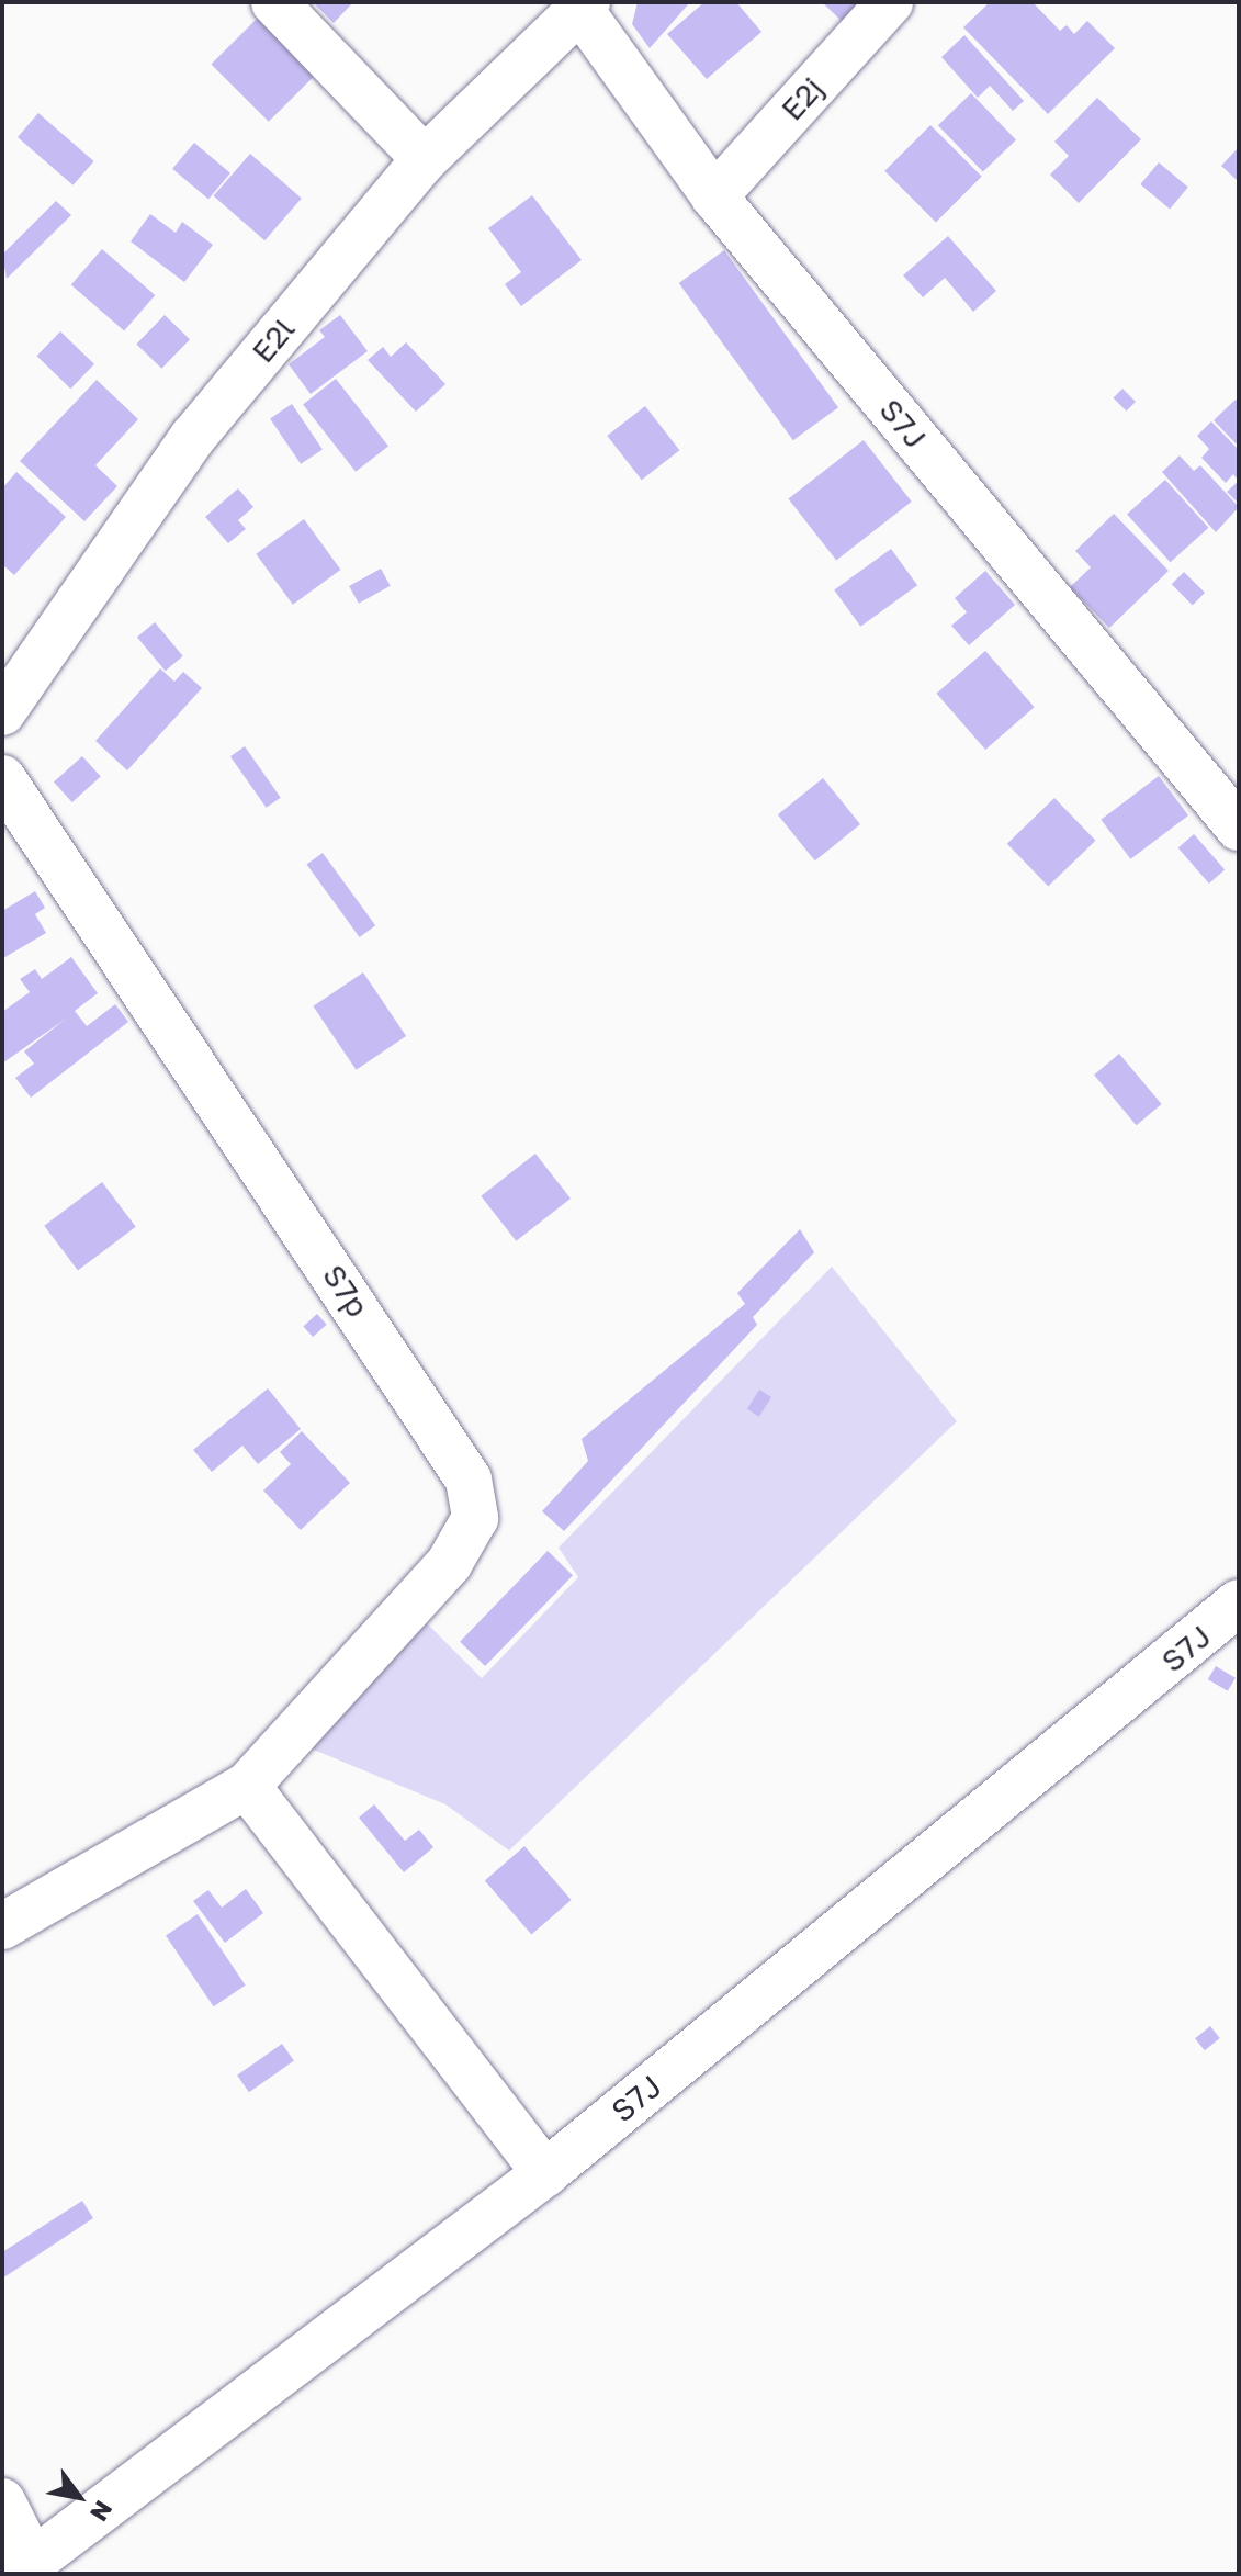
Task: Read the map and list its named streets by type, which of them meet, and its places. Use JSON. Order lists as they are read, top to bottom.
{
  "streets": {
    "street": [
      "E2j",
      "E2l",
      "S7J",
      "S7p"
    ]
  },
  "crossings": [
    ["E2j", "S7J"],
    ["E2l", "S7J"]
  ],
  "north": "bottom right"
}
